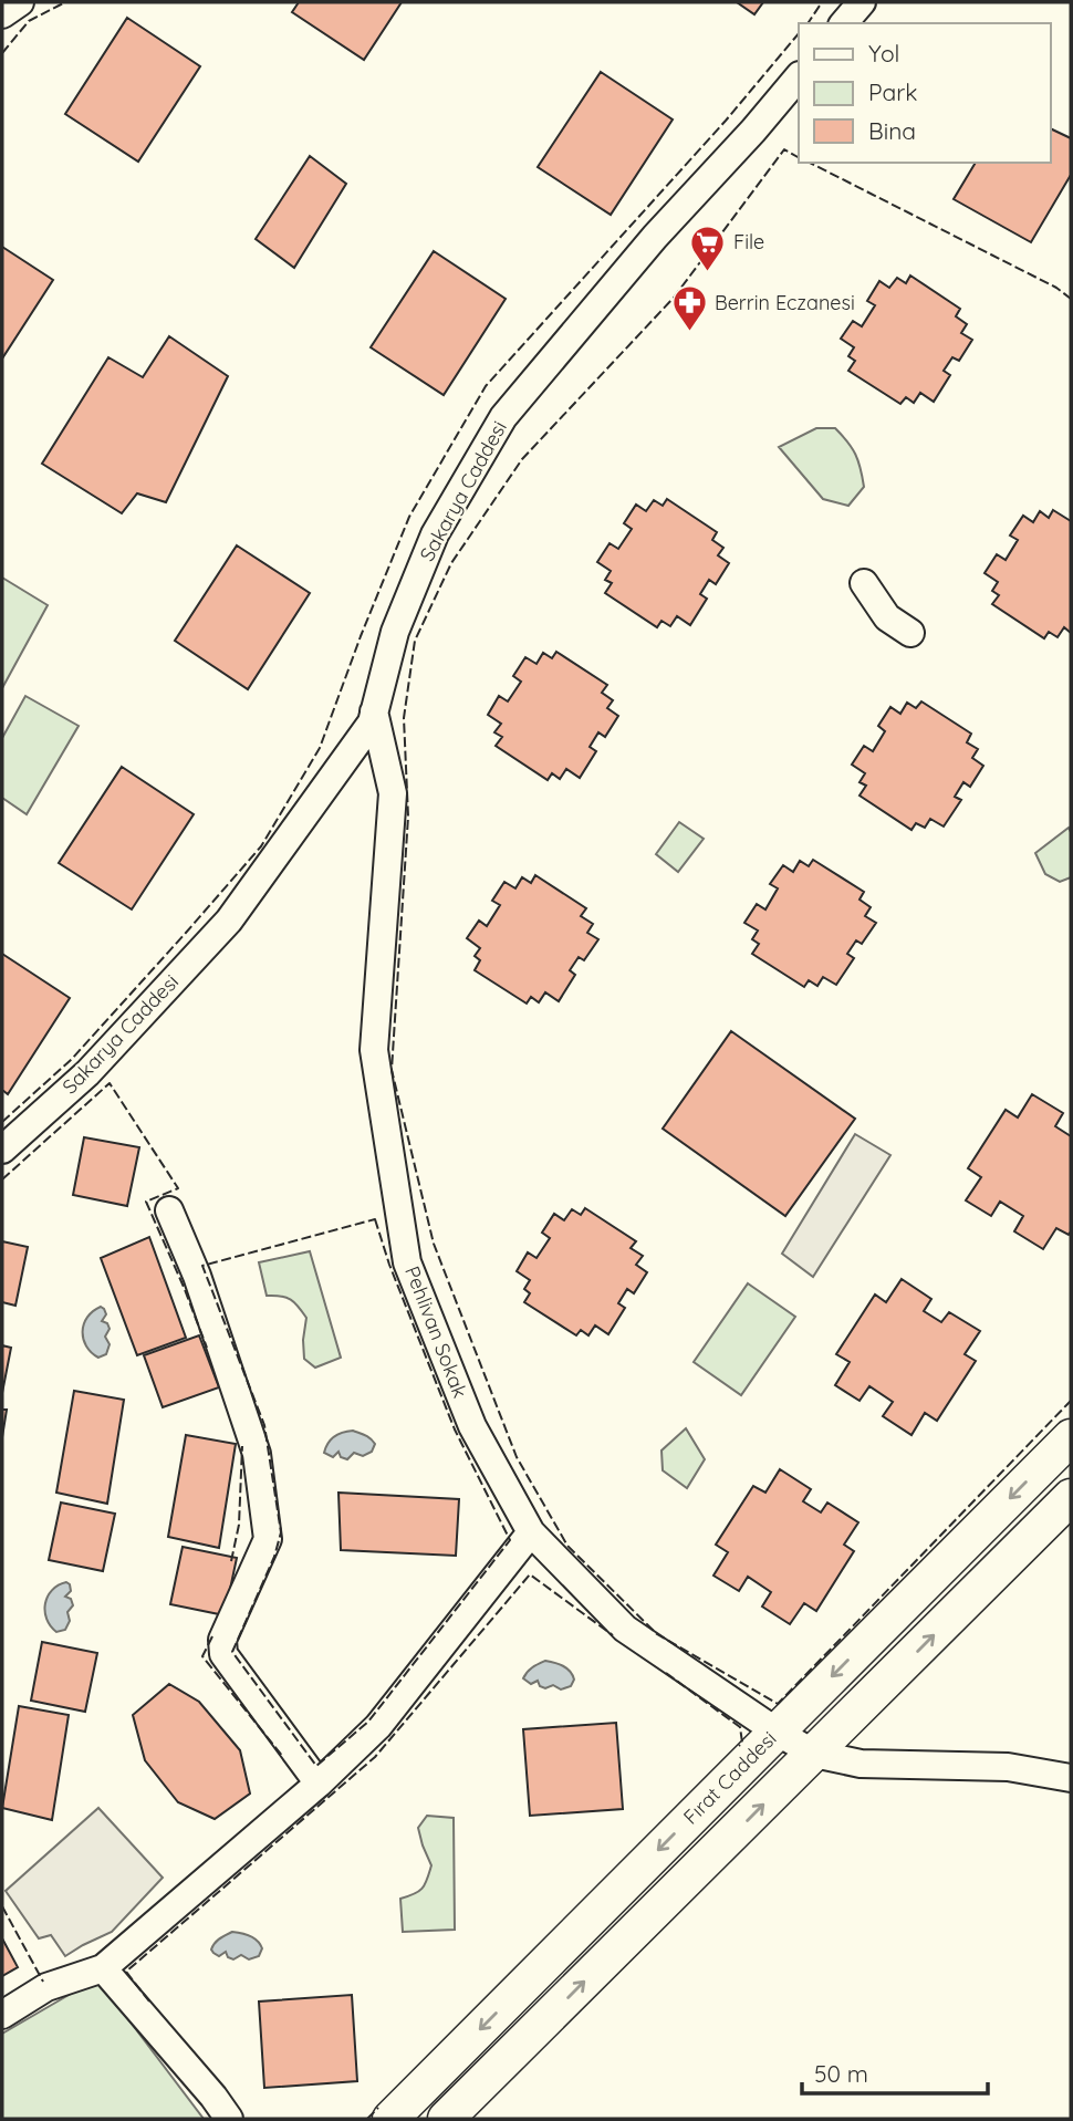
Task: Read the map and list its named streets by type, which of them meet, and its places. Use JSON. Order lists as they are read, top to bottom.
{
  "streets": {
    "main road": ["Fırat Caddesi"],
    "street": ["Sakarya Caddesi", "Pehlivan Sokak"]
  },
  "crossings": [
    ["Sakarya Caddesi", "Pehlivan Sokak"],
    ["Pehlivan Sokak", "Fırat Caddesi"]
  ],
  "places": {
    "supermarket": ["File"],
    "pharmacy": ["Berrin Eczanesi"]
  },
  "legend": ["Yol", "Park", "Bina"],
  "scale_bar": "50 m"
}
